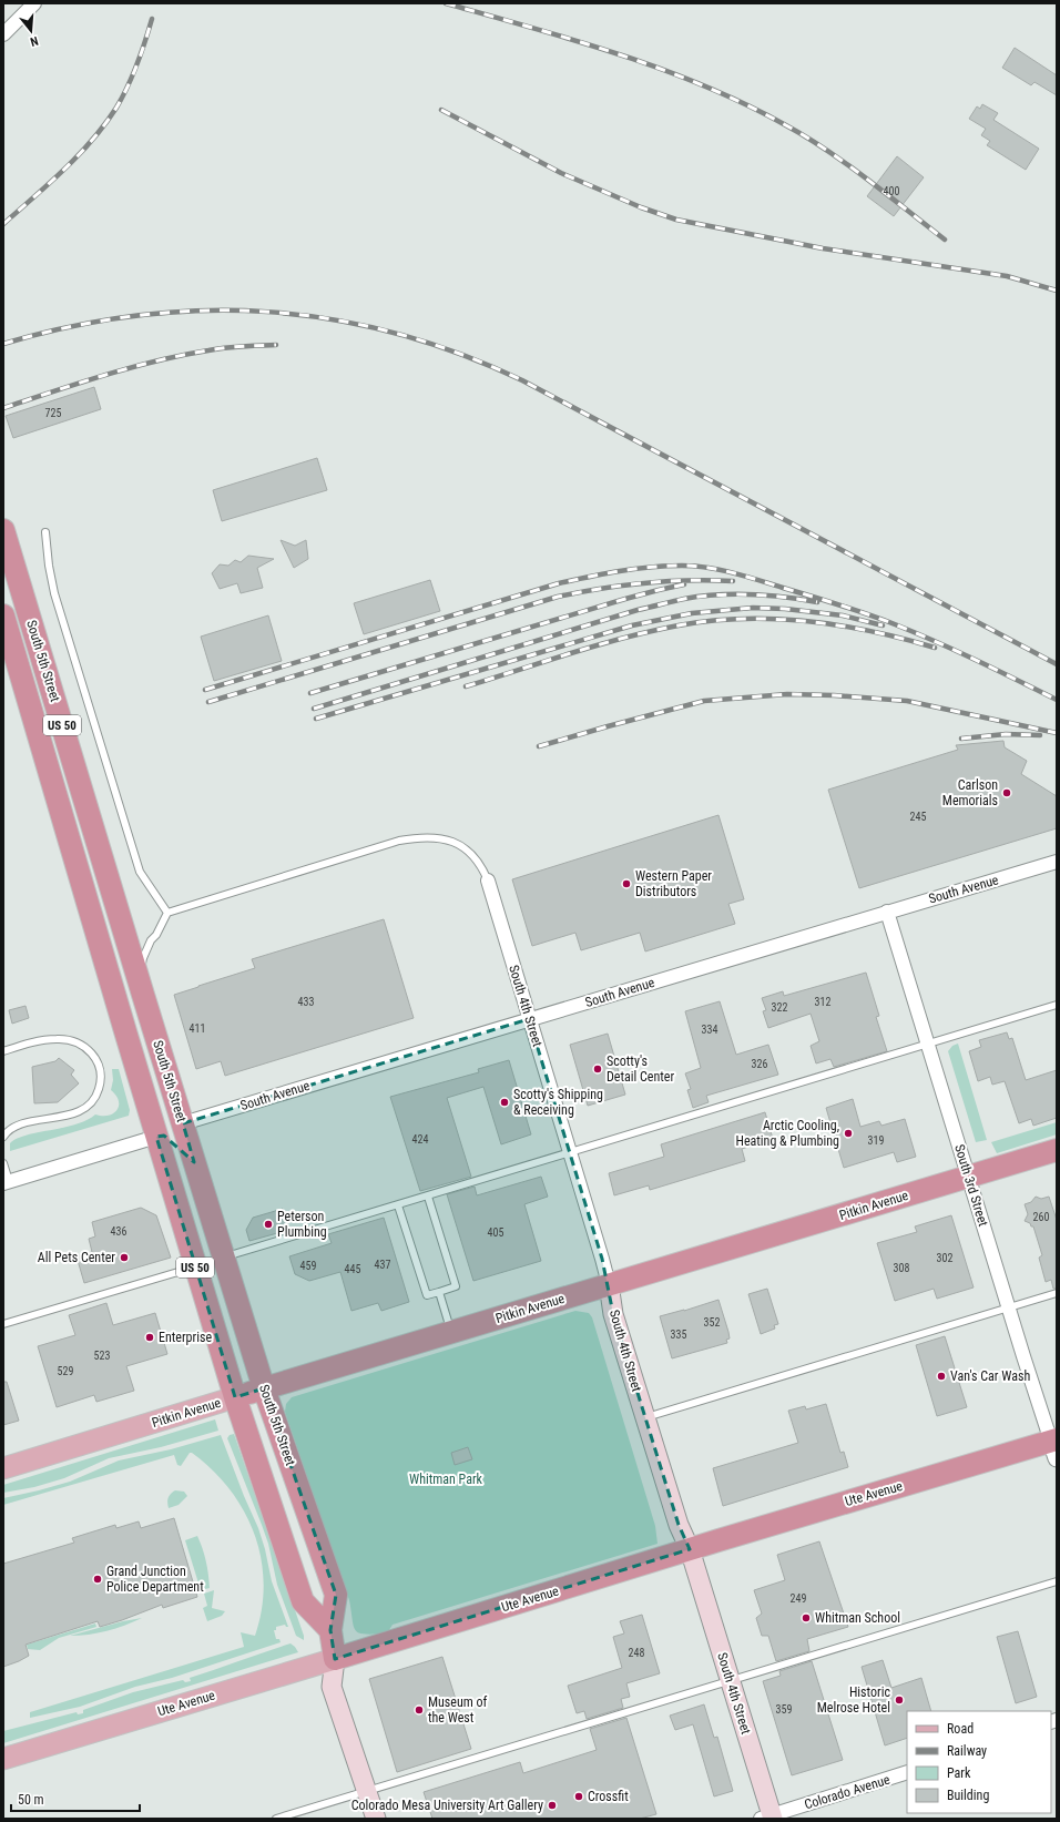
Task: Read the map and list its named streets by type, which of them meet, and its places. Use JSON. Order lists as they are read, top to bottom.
{
  "streets": {
    "highway": [
      "South 5th Street",
      "US 50",
      "Pitkin Avenue",
      "Ute Avenue"
    ],
    "main road": ["South 4th Street"],
    "street": ["South Avenue", "South 3rd Street", "Colorado Avenue"]
  },
  "crossings": [
    ["South 5th Street", "South Avenue"],
    ["South 5th Street", "Pitkin Avenue"],
    ["South 5th Street", "Ute Avenue"],
    ["South Avenue", "South 4th Street"],
    ["South Avenue", "South 3rd Street"],
    ["South 4th Street", "Pitkin Avenue"],
    ["South 4th Street", "Ute Avenue"],
    ["South 4th Street", "Colorado Avenue"],
    ["South 3rd Street", "Pitkin Avenue"],
    ["South 3rd Street", "Ute Avenue"]
  ],
  "parks": ["Whitman Park"],
  "places": [
    "Carlson Memorials",
    "Western Paper Distributors",
    "Scotty's Detail Center",
    "Scotty's Shipping & Receiving",
    "Arctic Cooling, Heating & Plumbing",
    "Peterson Plumbing",
    "All Pets Center",
    "Enterprise",
    "Van's Car Wash",
    "Grand Junction Police Department",
    "Whitman School",
    "Historic Melrose Hotel",
    "Museum of the West",
    "Crossfit",
    "Colorado Mesa University Art Gallery"
  ],
  "house_numbers": [
    "400",
    "725",
    "245",
    "433",
    "312",
    "322",
    "411",
    "334",
    "326",
    "424",
    "319",
    "260",
    "436",
    "405",
    "302",
    "437",
    "459",
    "308",
    "445",
    "352",
    "335",
    "523",
    "529",
    "249",
    "248",
    "359"
  ],
  "legend": [
    "Road",
    "Railway",
    "Park",
    "Building"
  ],
  "scale_bar": "50 m",
  "north": "bottom"
}
